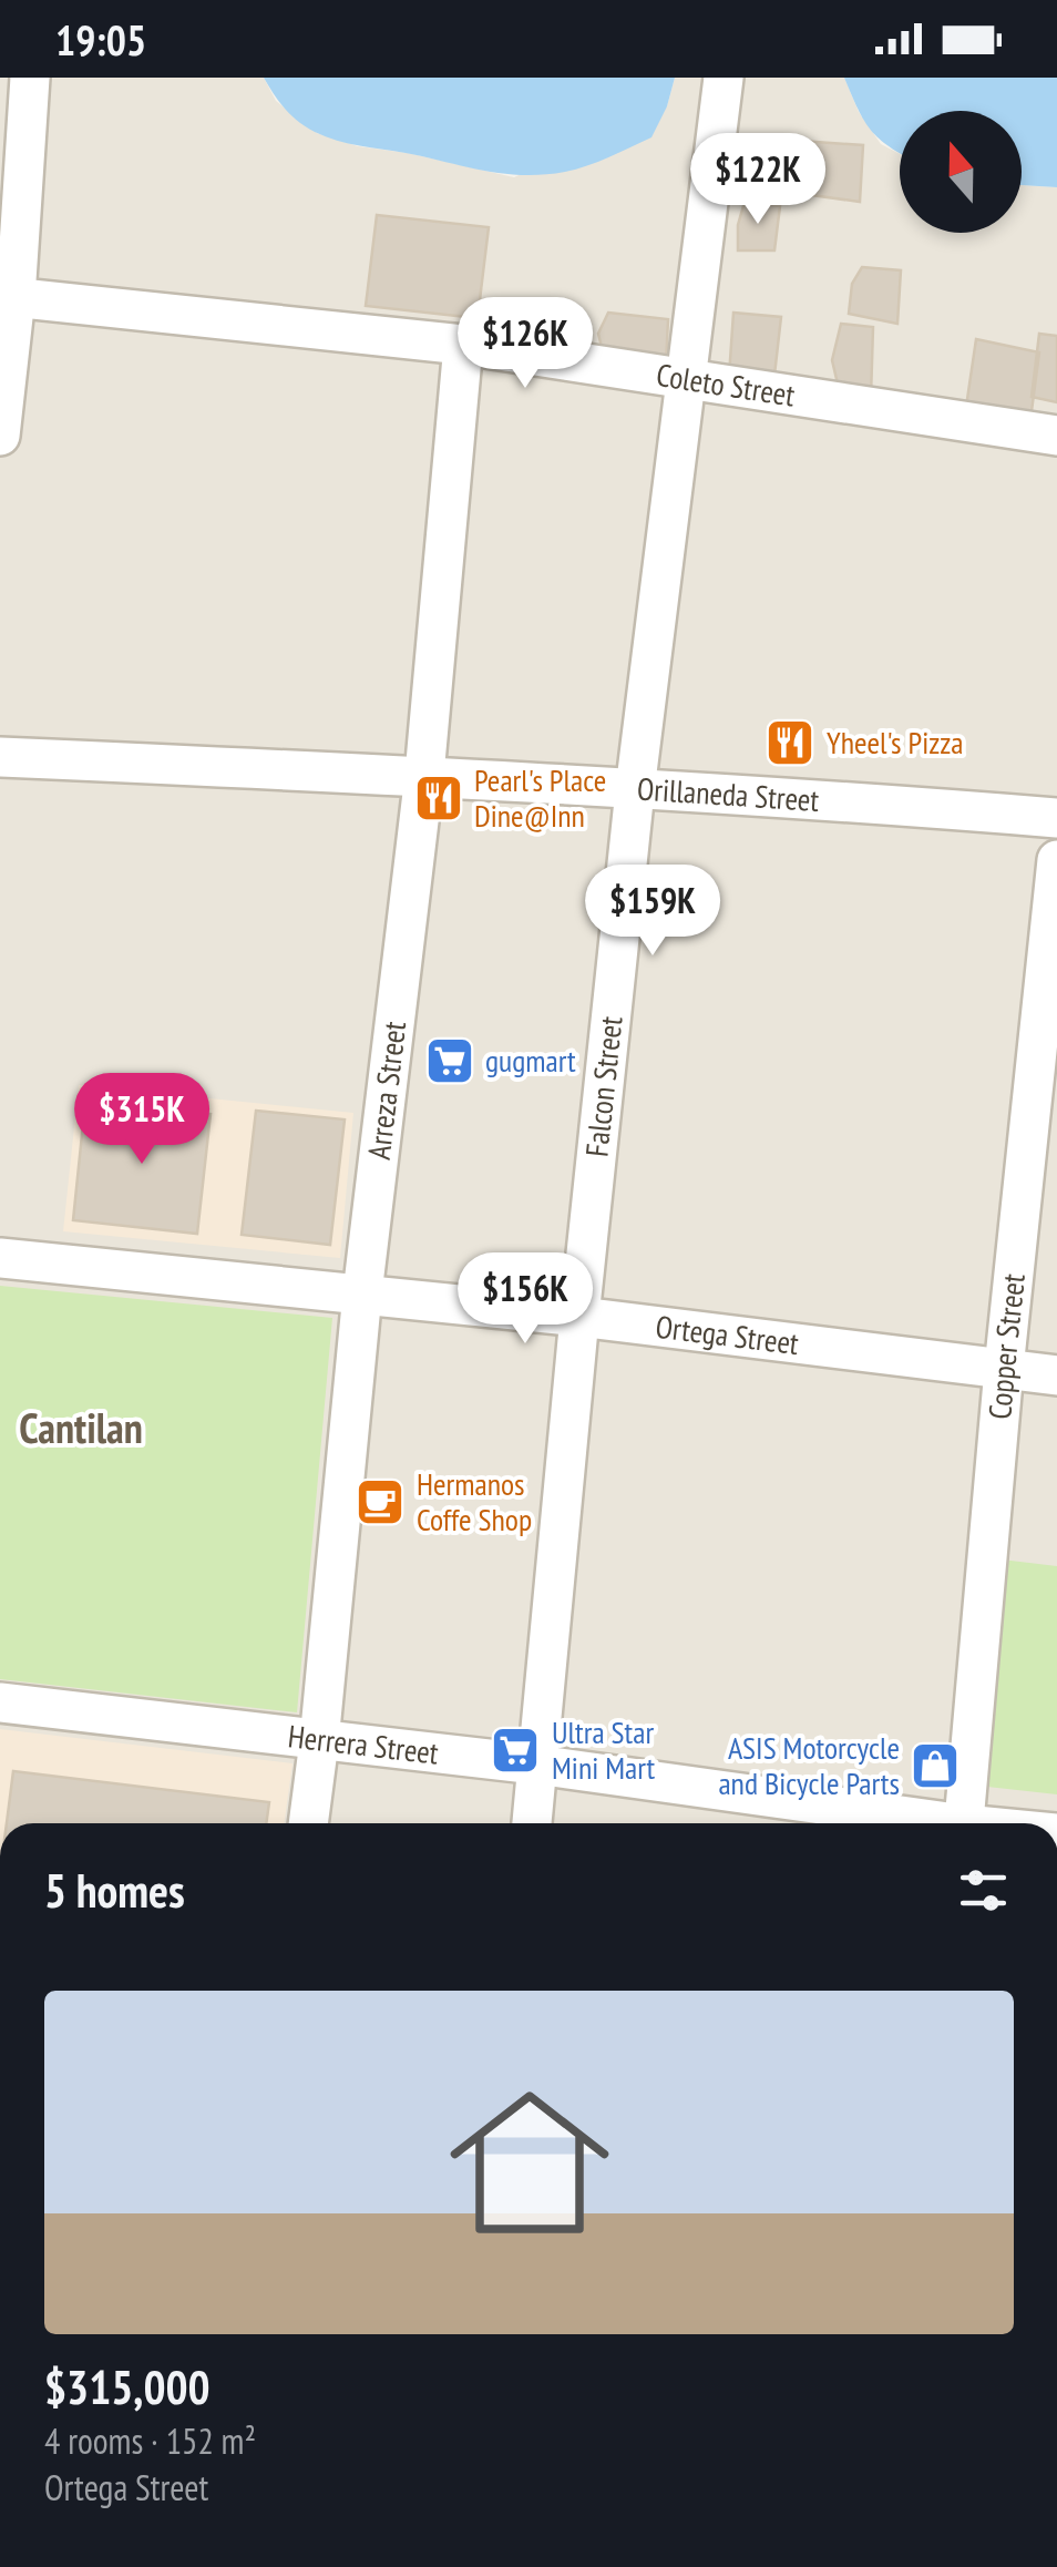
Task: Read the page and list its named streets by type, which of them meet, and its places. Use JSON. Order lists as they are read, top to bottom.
{
  "streets": {
    "street": [
      "Coleto Street",
      "Orillaneda Street",
      "Falcon Street",
      "Arreza Street",
      "Ortega Street",
      "Copper Street",
      "Herrera Street"
    ]
  },
  "crossings": [
    ["Coleto Street", "Falcon Street"],
    ["Coleto Street", "Arreza Street"],
    ["Orillaneda Street", "Falcon Street"],
    ["Orillaneda Street", "Arreza Street"],
    ["Falcon Street", "Ortega Street"],
    ["Falcon Street", "Herrera Street"],
    ["Arreza Street", "Ortega Street"],
    ["Arreza Street", "Herrera Street"],
    ["Ortega Street", "Copper Street"]
  ],
  "districts": ["Cantilan"],
  "places": {
    "restaurant": ["Yheel's Pizza", "Pearl's Place Dine@Inn"],
    "supermarket": ["gugmart", "Ultra Star Mini Mart"],
    "cafe": ["Hermanos Coffe Shop"],
    "shop": ["ASIS Motorcycle and Bicycle Parts"]
  },
  "north": "top",
  "page": {
    "status": "19:05",
    "price": [
      "$122K",
      "$126K",
      "$159K",
      "$315K",
      "$156K"
    ],
    "heading": "5 homes",
    "list": [
      {
        "name": "$315,000",
        "note": "4 rooms · 152 m² · Ortega Street"
      }
    ]
  }
}
